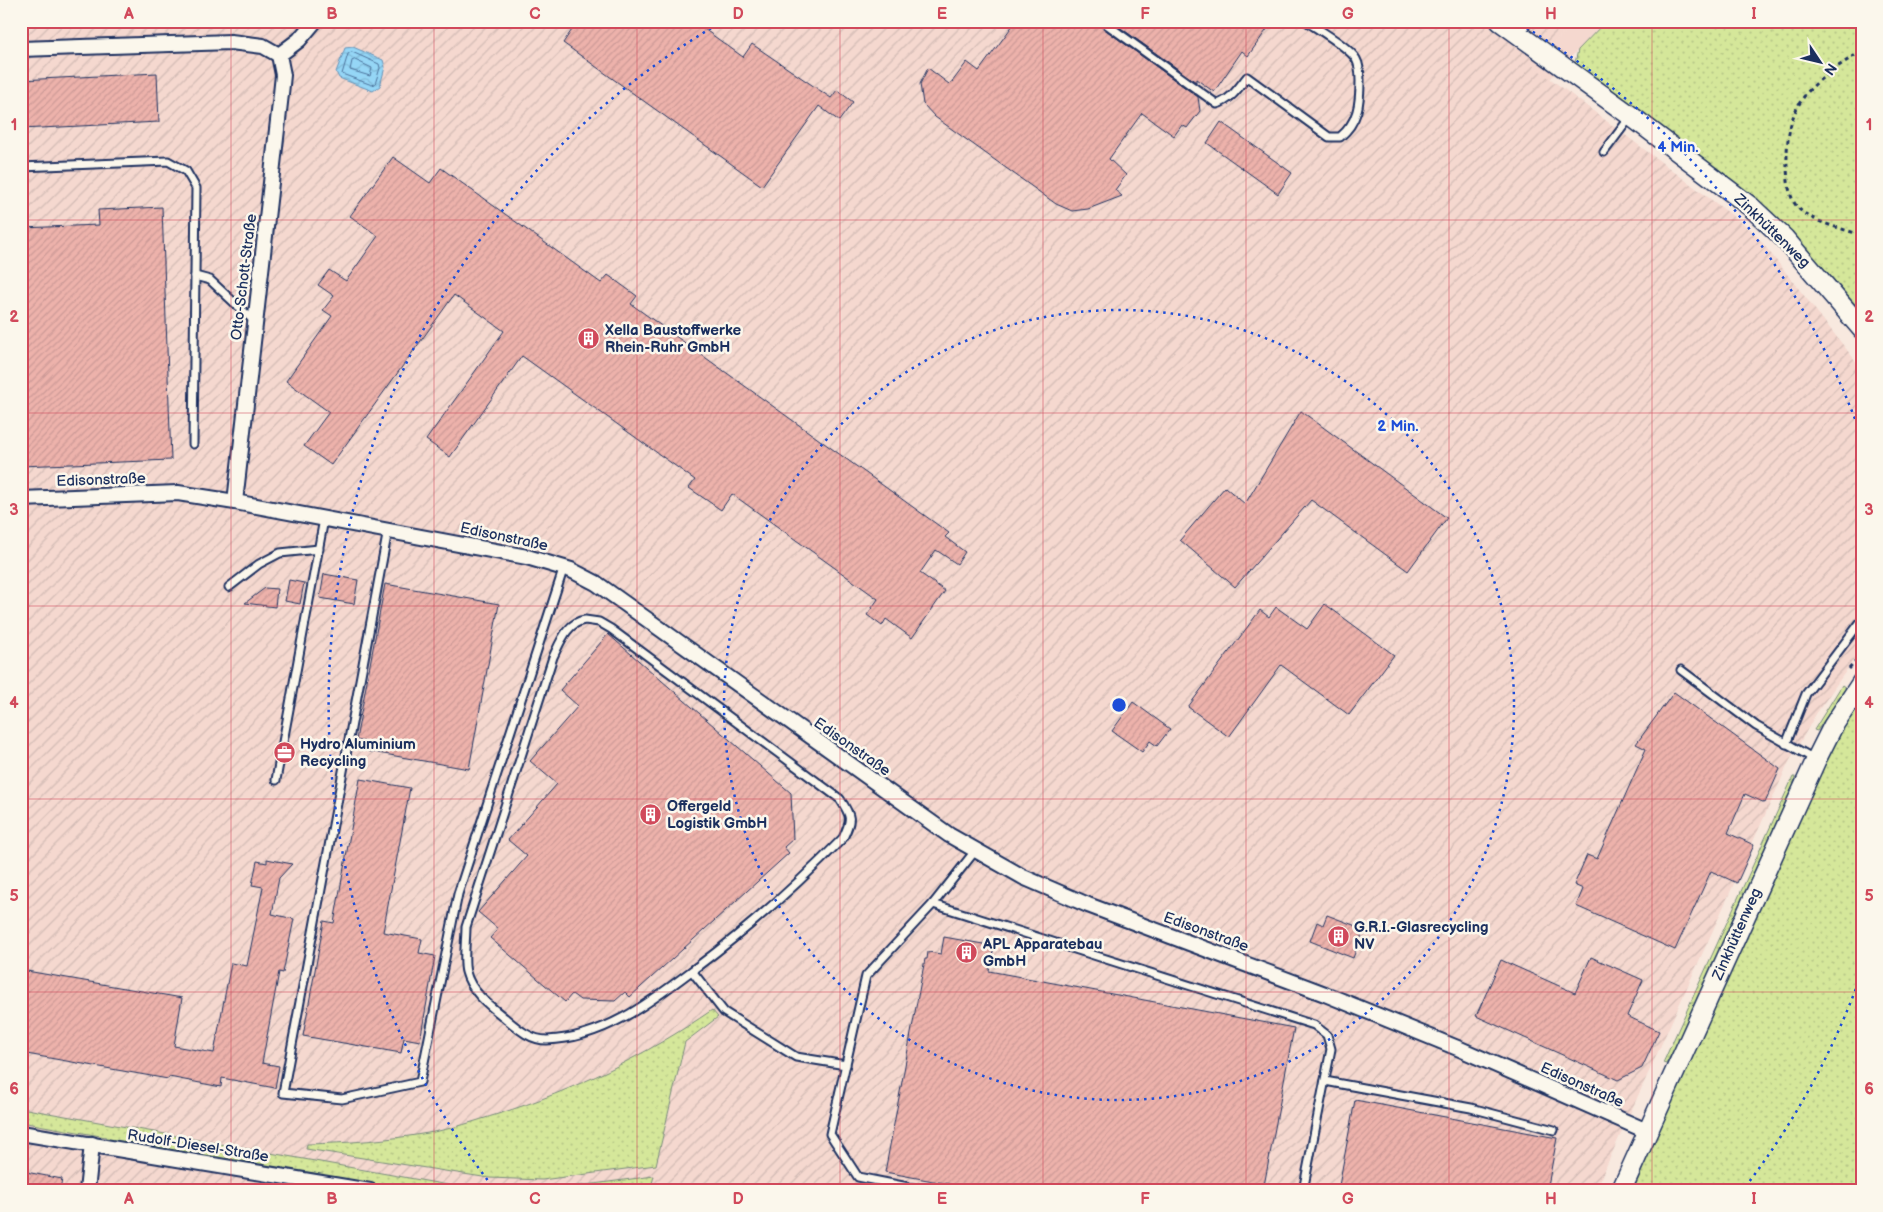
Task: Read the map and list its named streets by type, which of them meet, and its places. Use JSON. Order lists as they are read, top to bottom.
{
  "streets": {
    "street": [
      "Zinkhüttenweg",
      "Otto-Schott-Straße",
      "Edisonstraße",
      "Rudolf-Diesel-Straße"
    ]
  },
  "crossings": [
    ["Zinkhüttenweg", "Edisonstraße"],
    ["Otto-Schott-Straße", "Edisonstraße"]
  ],
  "places": {
    "building": [
      "Xella Baustoffwerke Rhein-Ruhr GmbH",
      "Offergeld Logistik GmbH",
      "G.R.I.-Glasrecycling NV",
      "APL Apparatebau GmbH"
    ],
    "office": ["Hydro Aluminium Recycling"]
  },
  "north": "bottom right",
  "grid": {
    "columns": [
      "A",
      "B",
      "C",
      "D",
      "E",
      "F",
      "G",
      "H",
      "I"
    ],
    "rows": [
      "1",
      "2",
      "3",
      "4",
      "5",
      "6"
    ]
  },
  "rings": ["4 Min.", "2 Min."]
}
